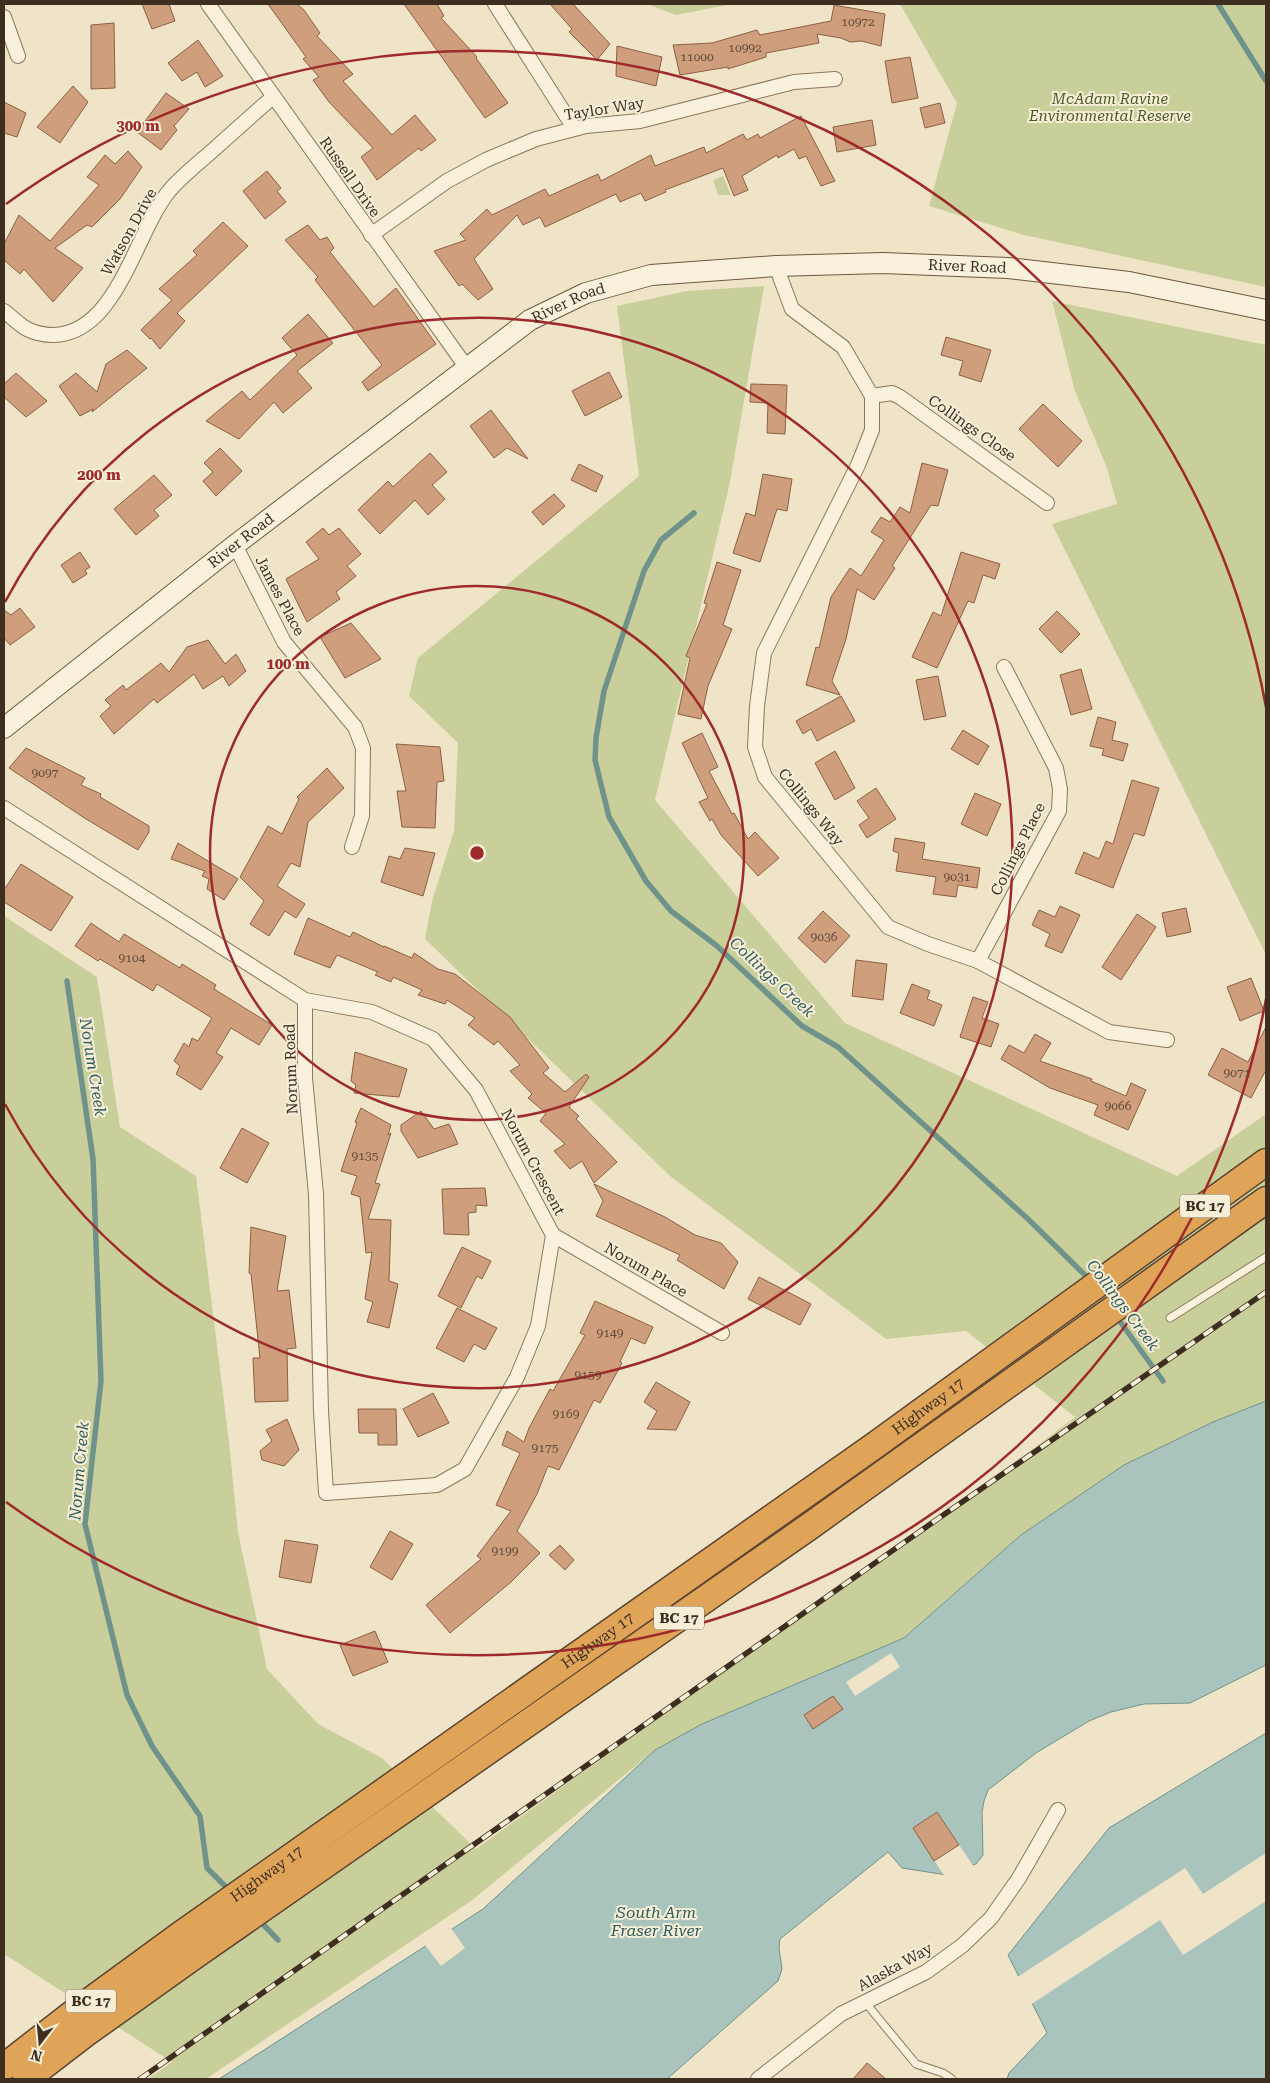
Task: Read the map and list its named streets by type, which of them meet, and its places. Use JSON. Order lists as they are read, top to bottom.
{
  "streets": {
    "highway": ["BC 17", "Highway 17"],
    "street": [
      "Taylor Way",
      "Russell Drive",
      "Watson Drive",
      "River Road",
      "Collings Close",
      "James Place",
      "Collings Way",
      "Collings Place",
      "Norum Road",
      "Norum Crescent",
      "Norum Place",
      "Alaska Way"
    ]
  },
  "crossings": [
    ["Taylor Way", "Russell Drive"],
    ["Russell Drive", "Watson Drive"],
    ["Russell Drive", "River Road"],
    ["River Road", "James Place"],
    ["Collings Close", "Collings Way"],
    ["Collings Way", "Collings Place"],
    ["Norum Road", "Norum Crescent"],
    ["Norum Crescent", "Norum Place"]
  ],
  "water": ["Collings Creek", "Norum Creek", "South Arm Fraser River"],
  "parks": ["McAdam Ravine Environmental Reserve"],
  "house_numbers": [
    "10972",
    "10992",
    "11000",
    "9097",
    "9031",
    "9036",
    "9104",
    "9071",
    "9066",
    "9135",
    "9149",
    "9159",
    "9169",
    "9175",
    "9199"
  ],
  "north": "bottom",
  "rings": ["300 m", "200 m", "100 m"]
}
